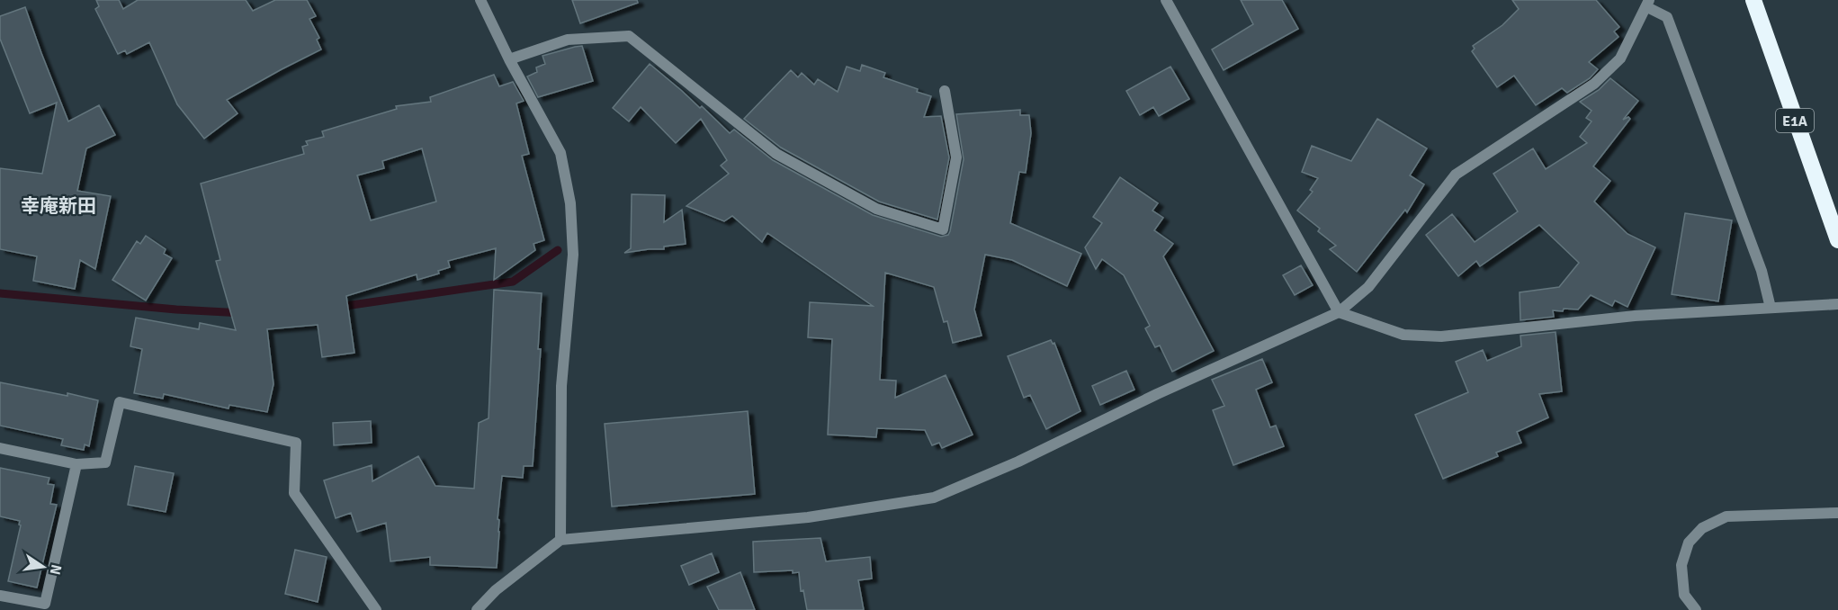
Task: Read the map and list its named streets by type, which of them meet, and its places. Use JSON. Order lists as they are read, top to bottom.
{
  "streets": {
    "highway": ["E1A"]
  },
  "districts": ["幸庵新田"],
  "north": "right"
}
